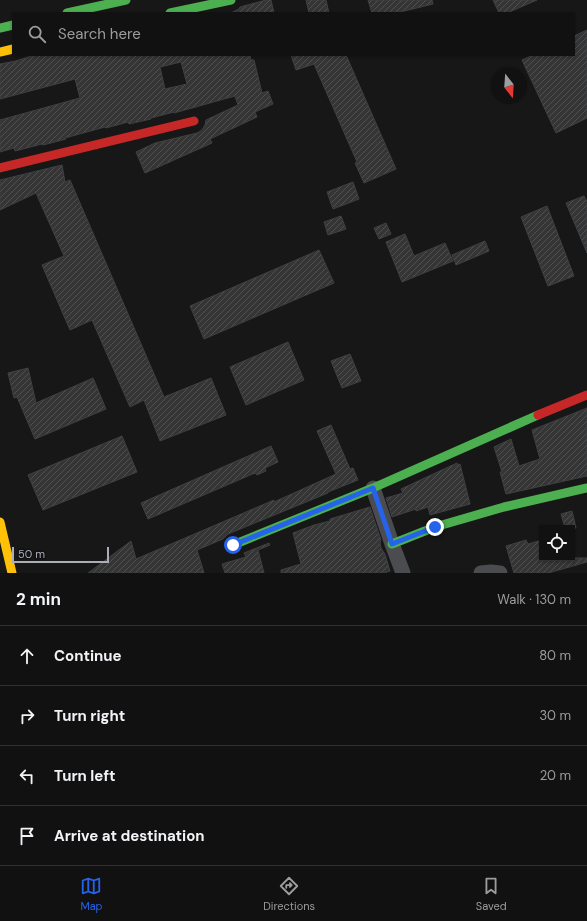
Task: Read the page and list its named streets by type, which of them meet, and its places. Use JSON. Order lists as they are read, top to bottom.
{
  "scale_bar": "50 m",
  "north": "bottom",
  "page": {
    "search": "Search here",
    "scale": "50 m",
    "heading": ["2 min", "Walk · 130 m"],
    "list": [
      ["Continue", "80 m"],
      ["Turn right", "30 m"],
      ["Turn left", "20 m"],
      "Arrive at destination"
    ],
    "nav": ["Map", "Directions", "Saved"]
  }
}
